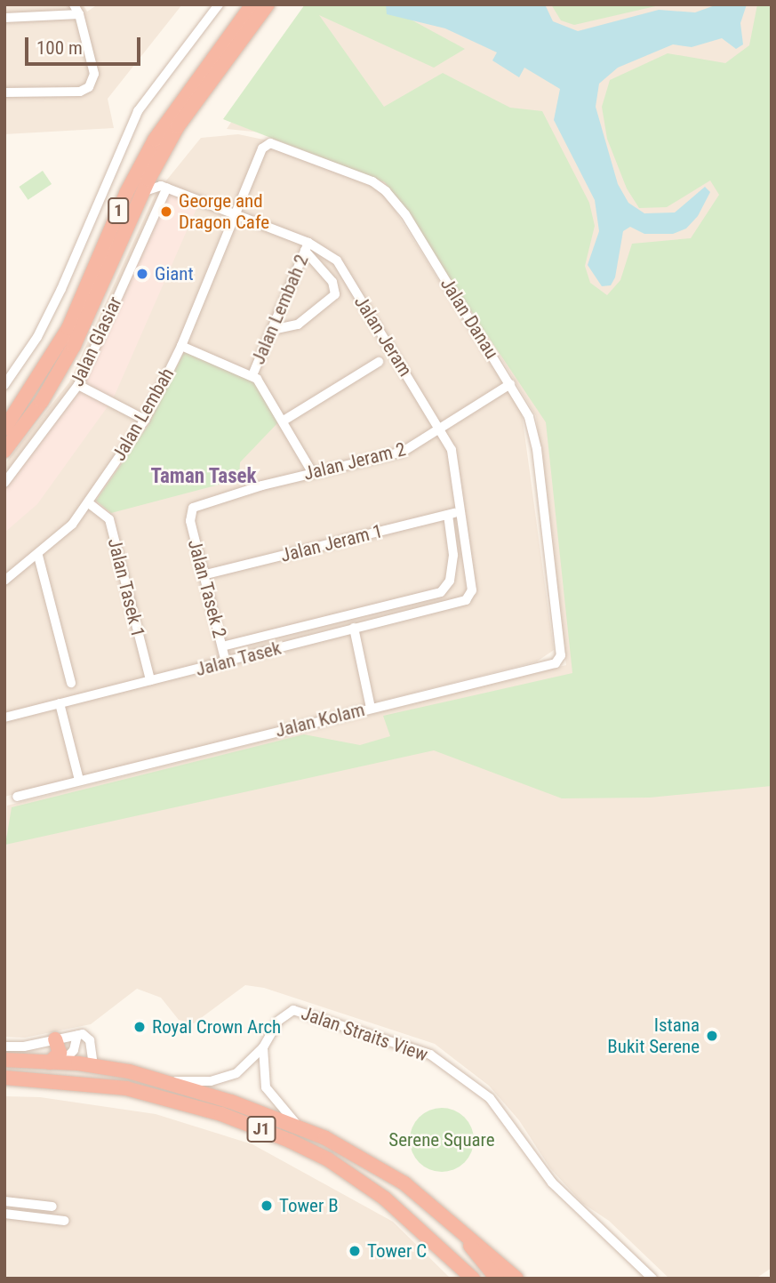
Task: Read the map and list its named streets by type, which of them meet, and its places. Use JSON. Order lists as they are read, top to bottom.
{
  "streets": {
    "highway": ["1", "J1"],
    "street": [
      "Jalan Lembah 2",
      "Jalan Danau",
      "Jalan Jeram",
      "Jalan Glasiar",
      "Jalan Lembah",
      "Jalan Jeram 2",
      "Jalan Jeram 1",
      "Jalan Tasek 1",
      "Jalan Tasek 2",
      "Jalan Tasek",
      "Jalan Kolam",
      "Jalan Straits View"
    ]
  },
  "crossings": [
    ["Jalan Lembah 2", "Jalan Jeram"],
    ["Jalan Danau", "Jalan Jeram"],
    ["Jalan Danau", "Jalan Lembah"],
    ["Jalan Danau", "Jalan Jeram 2"],
    ["Jalan Danau", "Jalan Kolam"],
    ["Jalan Jeram", "Jalan Glasiar"],
    ["Jalan Jeram", "Jalan Lembah"],
    ["Jalan Jeram", "Jalan Jeram 2"],
    ["Jalan Jeram", "Jalan Jeram 1"],
    ["Jalan Jeram", "Jalan Tasek"],
    ["Jalan Lembah", "Jalan Tasek 1"],
    ["Jalan Jeram 2", "Jalan Tasek 2"],
    ["Jalan Jeram 1", "Jalan Tasek 2"],
    ["Jalan Jeram 1", "Jalan Tasek"],
    ["Jalan Tasek 1", "Jalan Tasek"],
    ["Jalan Tasek 2", "Jalan Tasek"],
    ["Jalan Straits View", "J1"]
  ],
  "districts": ["Taman Tasek"],
  "parks": ["Serene Square"],
  "places": [
    "George and Dragon Cafe",
    "Giant",
    "Royal Crown Arch",
    "Istana Bukit Serene",
    "Tower B",
    "Tower C"
  ],
  "scale_bar": "100 m"
}
